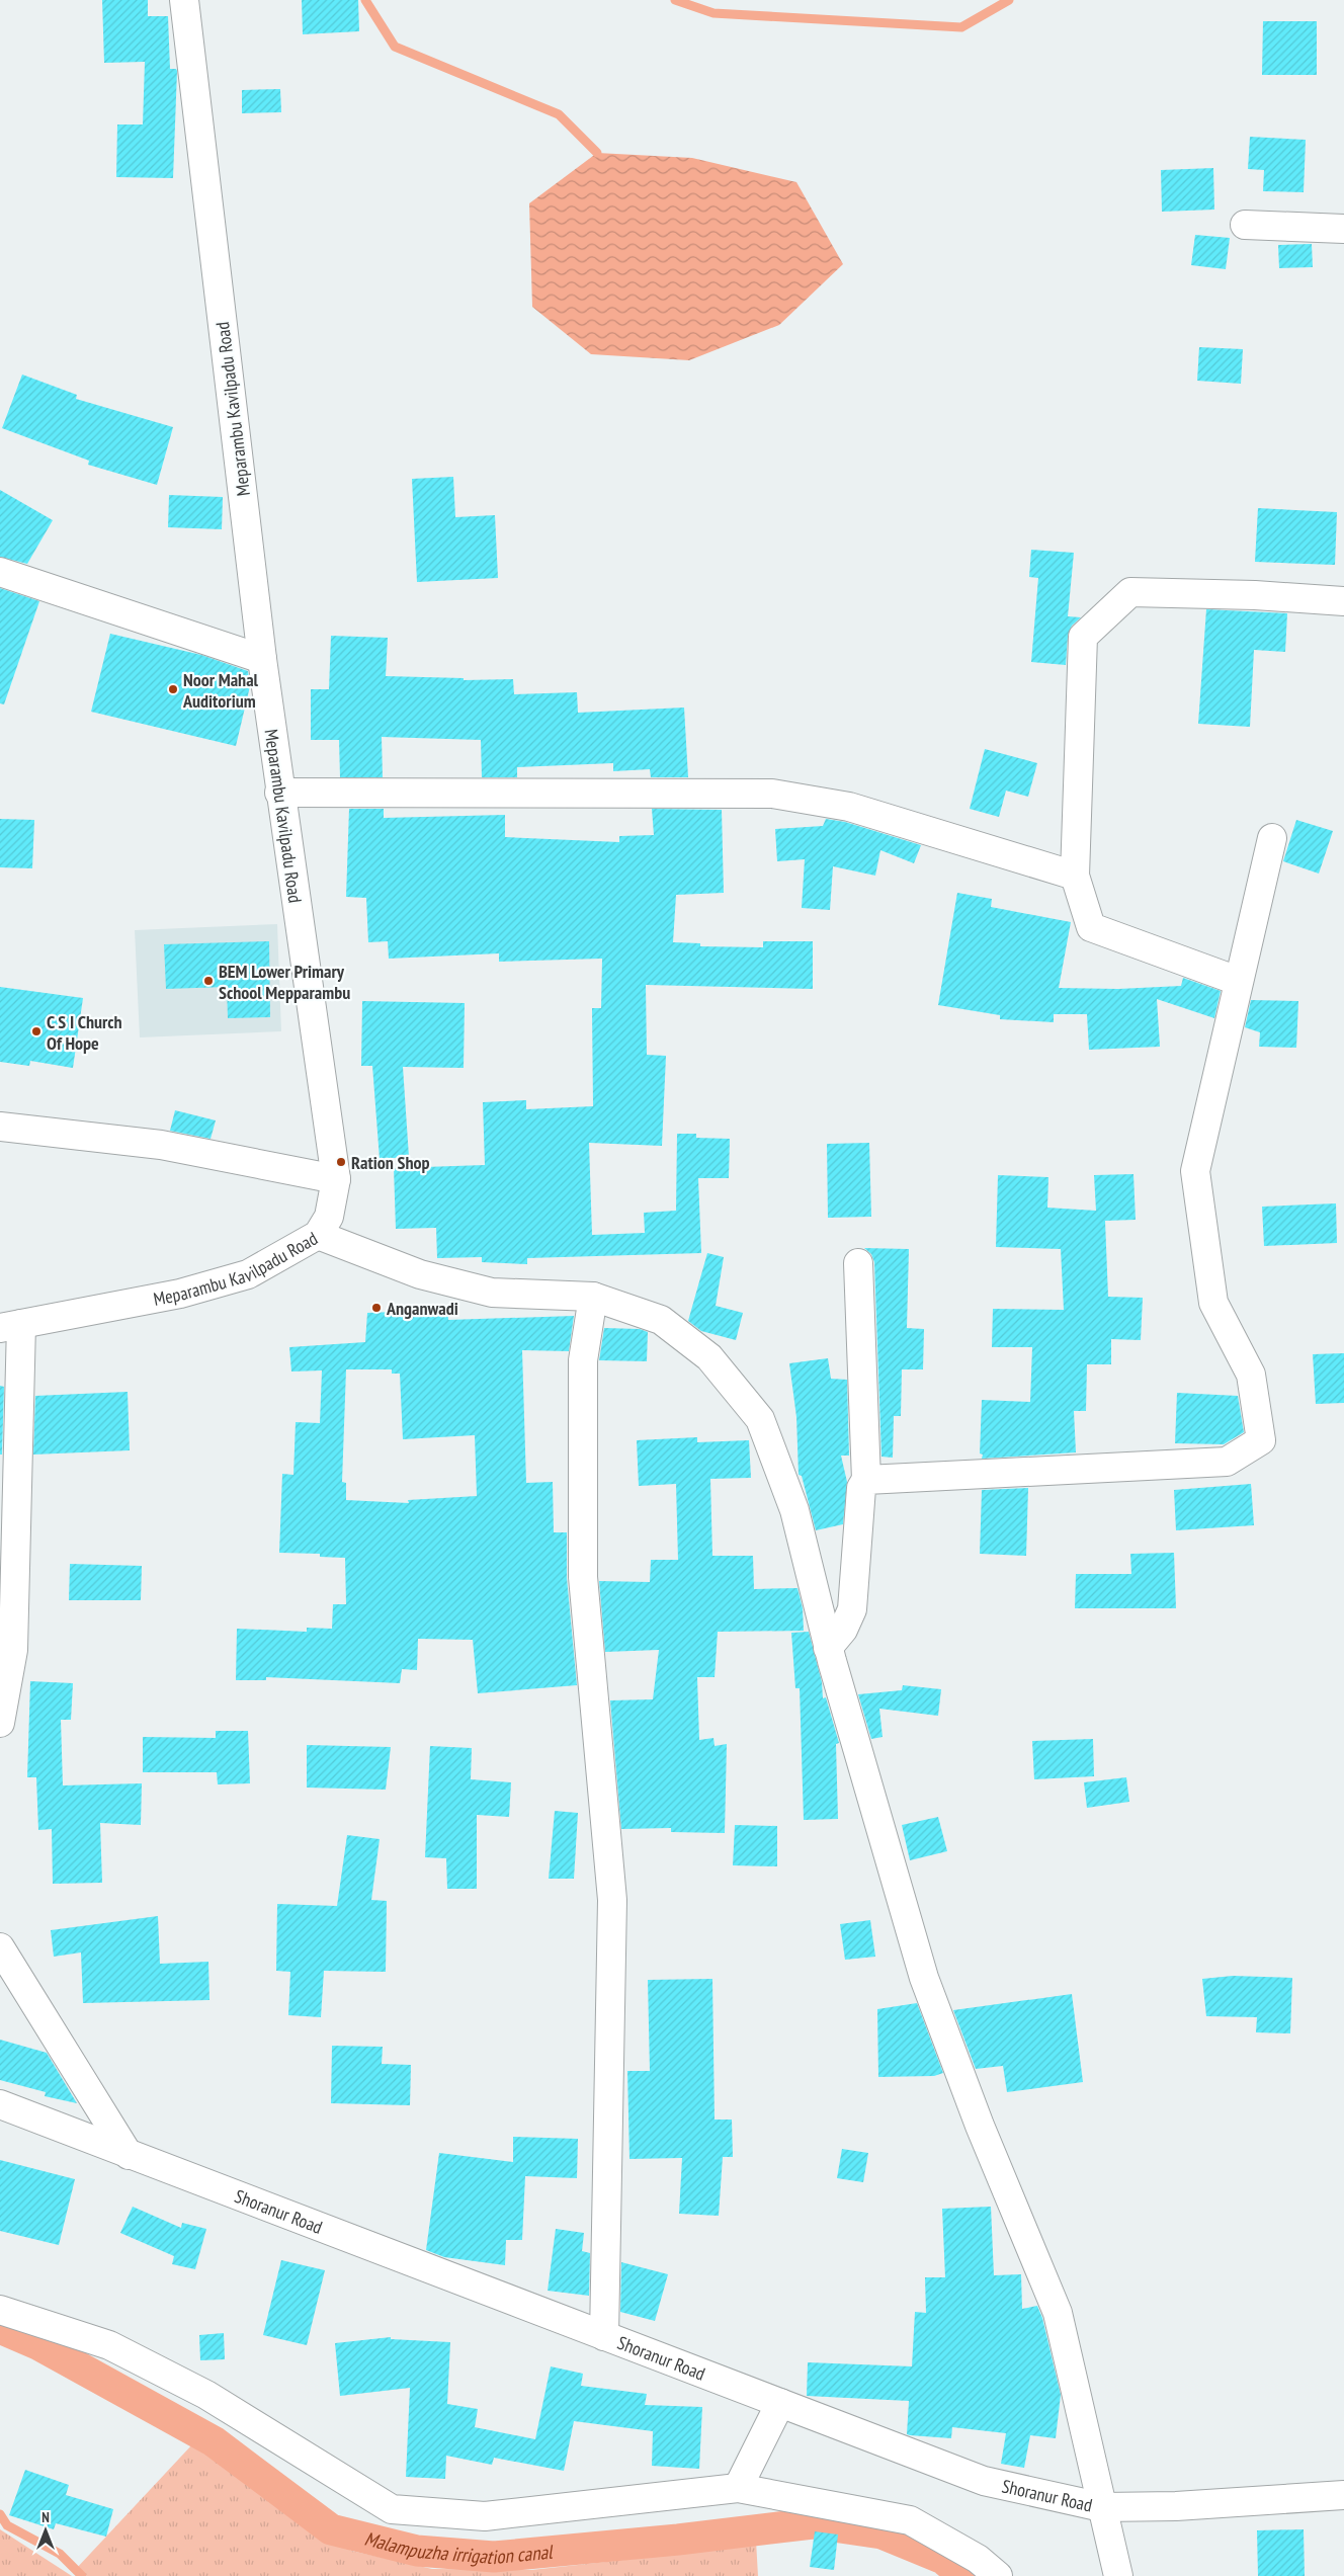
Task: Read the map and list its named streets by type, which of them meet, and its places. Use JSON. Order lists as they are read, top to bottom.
{
  "streets": {
    "street": ["Meparambu Kavilpadu Road", "Shoranur Road"]
  },
  "water": ["Malampuzha irrigation canal"],
  "places": [
    "Noor Mahal Auditorium",
    "BEM Lower Primary School Mepparambu",
    "C S I Church Of Hope",
    "Ration Shop",
    "Anganwadi"
  ],
  "north": "top"
}
